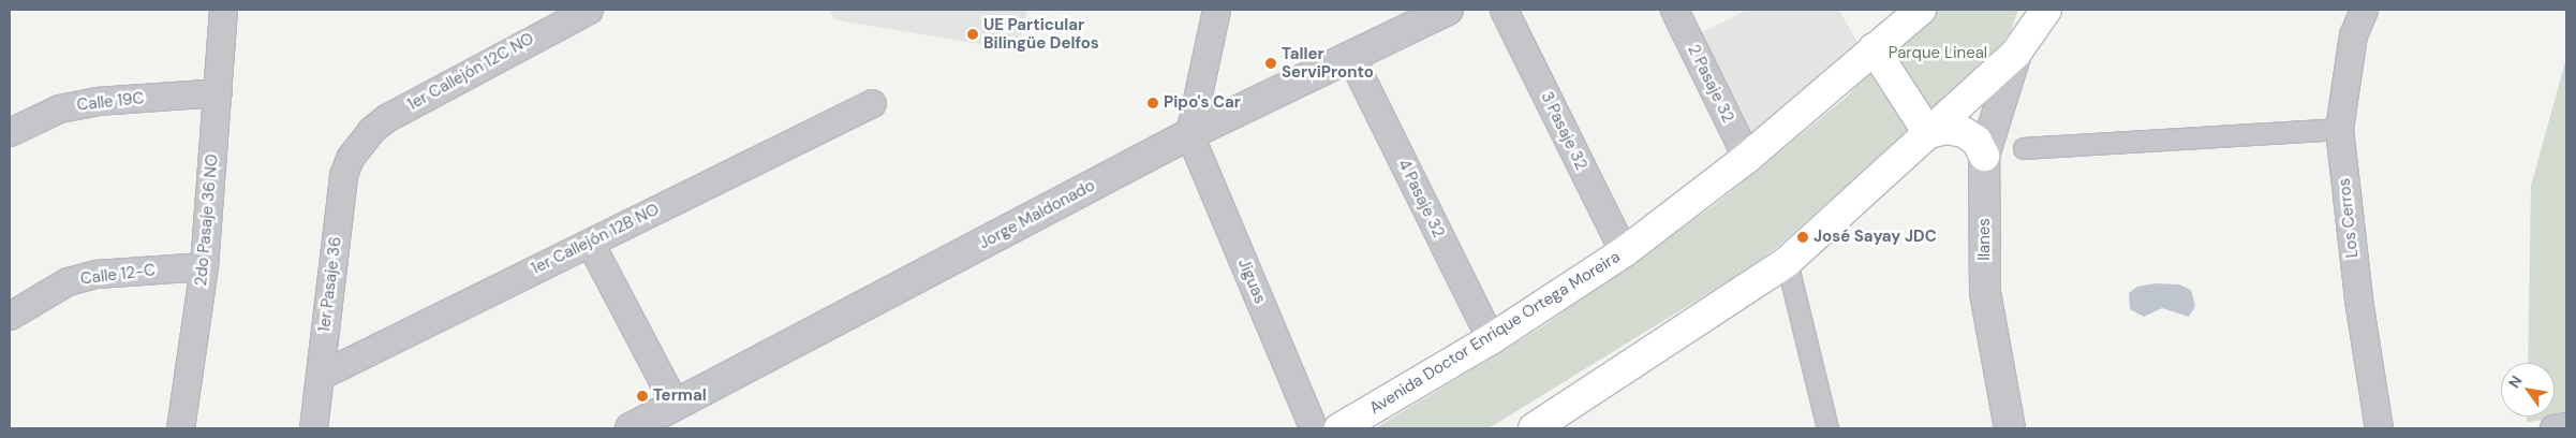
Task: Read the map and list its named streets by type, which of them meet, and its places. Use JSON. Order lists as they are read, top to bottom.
{
  "streets": {
    "main road": ["Avenida Doctor Enrique Ortega Moreira"],
    "street": [
      "1er Callejón 12C NO",
      "2 Pasaje 32",
      "Calle 19C",
      "3 Pasaje 32",
      "4 Pasaje 32",
      "Jorge Maldonado",
      "Los Cerros",
      "2do Pasaje 36 NO",
      "1er Callejón 12B NO",
      "Ilanes",
      "Calle 12-C",
      "Jiguas",
      "1er Pasaje 36"
    ]
  },
  "crossings": [
    ["1er Callejón 12C NO", "1er Pasaje 36"],
    ["2 Pasaje 32", "Avenida Doctor Enrique Ortega Moreira"],
    ["Calle 19C", "2do Pasaje 36 NO"],
    ["3 Pasaje 32", "Avenida Doctor Enrique Ortega Moreira"],
    ["4 Pasaje 32", "Jorge Maldonado"],
    ["4 Pasaje 32", "Avenida Doctor Enrique Ortega Moreira"],
    ["Jorge Maldonado", "Jiguas"],
    ["2do Pasaje 36 NO", "Calle 12-C"],
    ["1er Callejón 12B NO", "1er Pasaje 36"]
  ],
  "parks": ["Parque Lineal"],
  "places": [
    "UE Particular Bilingüe Delfos",
    "Taller ServiPronto",
    "Pipo's Car",
    "José Sayay JDC",
    "Termal"
  ],
  "north": "top left"
}
